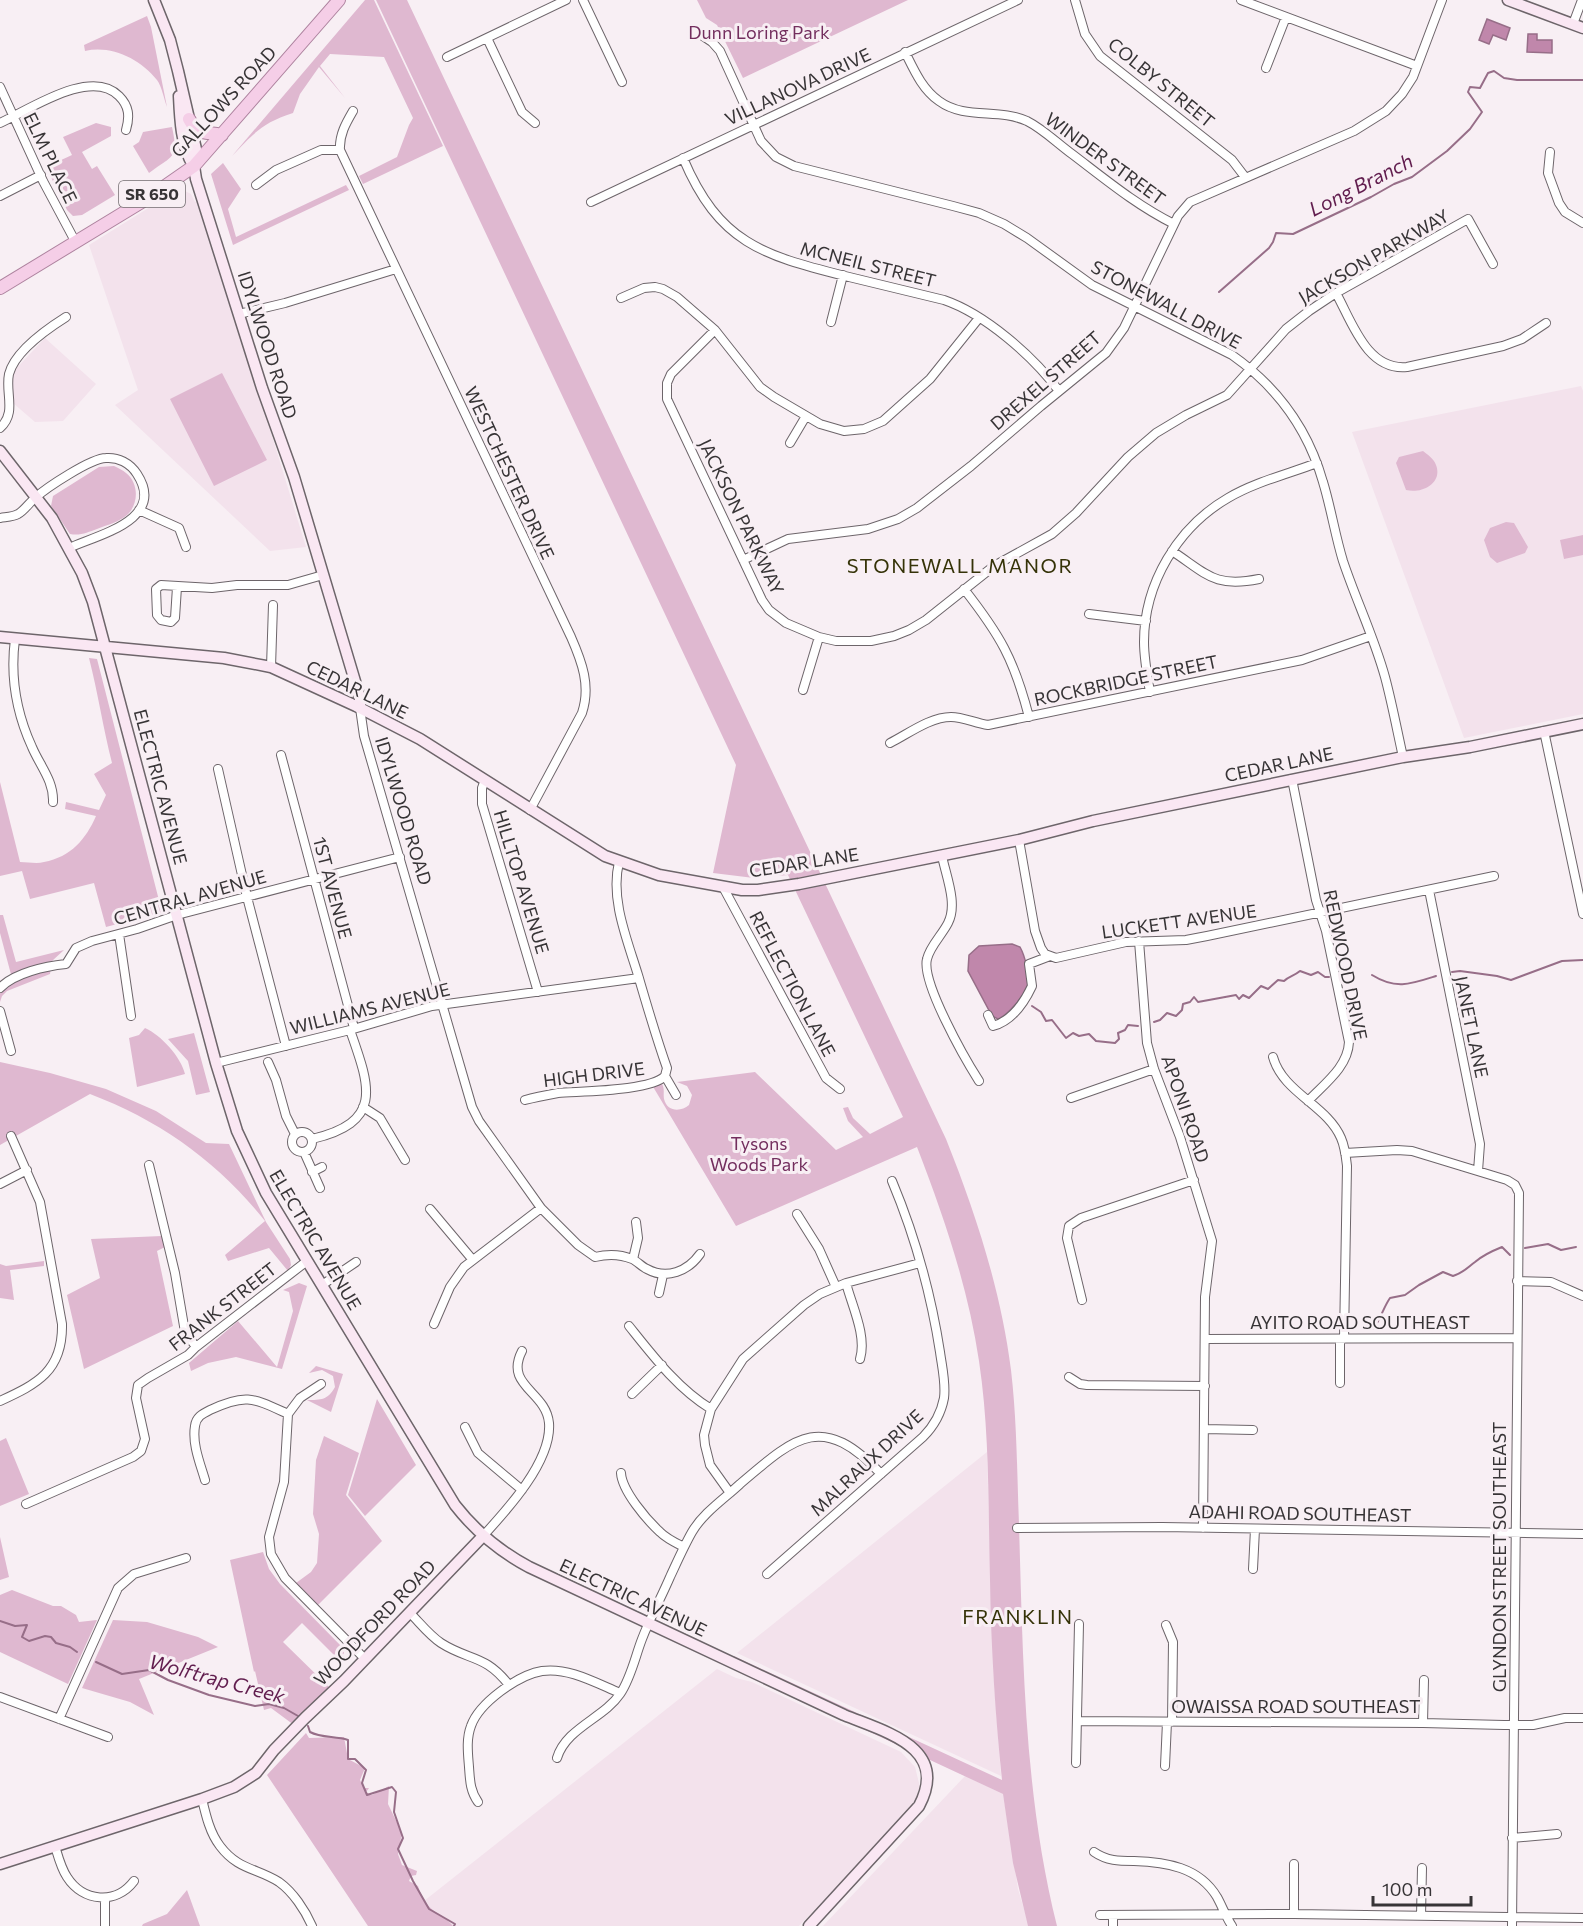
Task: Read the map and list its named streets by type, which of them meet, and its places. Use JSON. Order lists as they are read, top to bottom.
{
  "streets": {
    "main road": ["GALLOWS ROAD", "SR 650"],
    "street": [
      "COLBY STREET",
      "VILLANOVA DRIVE",
      "ELM PLACE",
      "WINDER STREET",
      "JACKSON PARKWAY",
      "MCNEIL STREET",
      "STONEWALL DRIVE",
      "IDYLWOOD ROAD",
      "DREXEL STREET",
      "WESTCHESTER DRIVE",
      "ROCKBRIDGE STREET",
      "CEDAR LANE",
      "ELECTRIC AVENUE",
      "HILLTOP AVENUE",
      "1ST AVENUE",
      "CENTRAL AVENUE",
      "LUCKETT AVENUE",
      "REDWOOD DRIVE",
      "REFLECTION LANE",
      "WILLIAMS AVENUE",
      "JANET LANE",
      "HIGH DRIVE",
      "APONI ROAD",
      "FRANK STREET",
      "AYITO ROAD SOUTHEAST",
      "MALRAUX DRIVE",
      "ADAHI ROAD SOUTHEAST",
      "GLYNDON STREET SOUTHEAST",
      "WOODFORD ROAD",
      "OWAISSA ROAD SOUTHEAST"
    ]
  },
  "crossings": [
    ["COLBY STREET", "DREXEL STREET"],
    ["VILLANOVA DRIVE", "WINDER STREET"],
    ["VILLANOVA DRIVE", "MCNEIL STREET"],
    ["VILLANOVA DRIVE", "STONEWALL DRIVE"],
    ["GALLOWS ROAD", "ELM PLACE"],
    ["GALLOWS ROAD", "IDYLWOOD ROAD"],
    ["WINDER STREET", "DREXEL STREET"],
    ["JACKSON PARKWAY", "STONEWALL DRIVE"],
    ["JACKSON PARKWAY", "DREXEL STREET"],
    ["MCNEIL STREET", "DREXEL STREET"],
    ["STONEWALL DRIVE", "DREXEL STREET"],
    ["STONEWALL DRIVE", "ROCKBRIDGE STREET"],
    ["STONEWALL DRIVE", "CEDAR LANE"],
    ["IDYLWOOD ROAD", "CEDAR LANE"],
    ["IDYLWOOD ROAD", "CENTRAL AVENUE"],
    ["IDYLWOOD ROAD", "WILLIAMS AVENUE"],
    ["WESTCHESTER DRIVE", "CEDAR LANE"],
    ["CEDAR LANE", "ELECTRIC AVENUE"],
    ["CEDAR LANE", "HILLTOP AVENUE"],
    ["CEDAR LANE", "REDWOOD DRIVE"],
    ["CEDAR LANE", "REFLECTION LANE"],
    ["ELECTRIC AVENUE", "CENTRAL AVENUE"],
    ["ELECTRIC AVENUE", "WILLIAMS AVENUE"],
    ["ELECTRIC AVENUE", "FRANK STREET"],
    ["ELECTRIC AVENUE", "WOODFORD ROAD"],
    ["HILLTOP AVENUE", "WILLIAMS AVENUE"],
    ["1ST AVENUE", "CENTRAL AVENUE"],
    ["1ST AVENUE", "WILLIAMS AVENUE"],
    ["LUCKETT AVENUE", "REDWOOD DRIVE"],
    ["LUCKETT AVENUE", "JANET LANE"],
    ["LUCKETT AVENUE", "APONI ROAD"],
    ["JANET LANE", "GLYNDON STREET SOUTHEAST"],
    ["APONI ROAD", "AYITO ROAD SOUTHEAST"],
    ["APONI ROAD", "ADAHI ROAD SOUTHEAST"],
    ["AYITO ROAD SOUTHEAST", "GLYNDON STREET SOUTHEAST"],
    ["ADAHI ROAD SOUTHEAST", "GLYNDON STREET SOUTHEAST"],
    ["GLYNDON STREET SOUTHEAST", "OWAISSA ROAD SOUTHEAST"]
  ],
  "districts": ["STONEWALL MANOR", "FRANKLIN"],
  "water": ["Long Branch", "Wolftrap Creek"],
  "parks": ["Dunn Loring Park", "Tysons Woods Park"],
  "scale_bar": "100 m"
}
